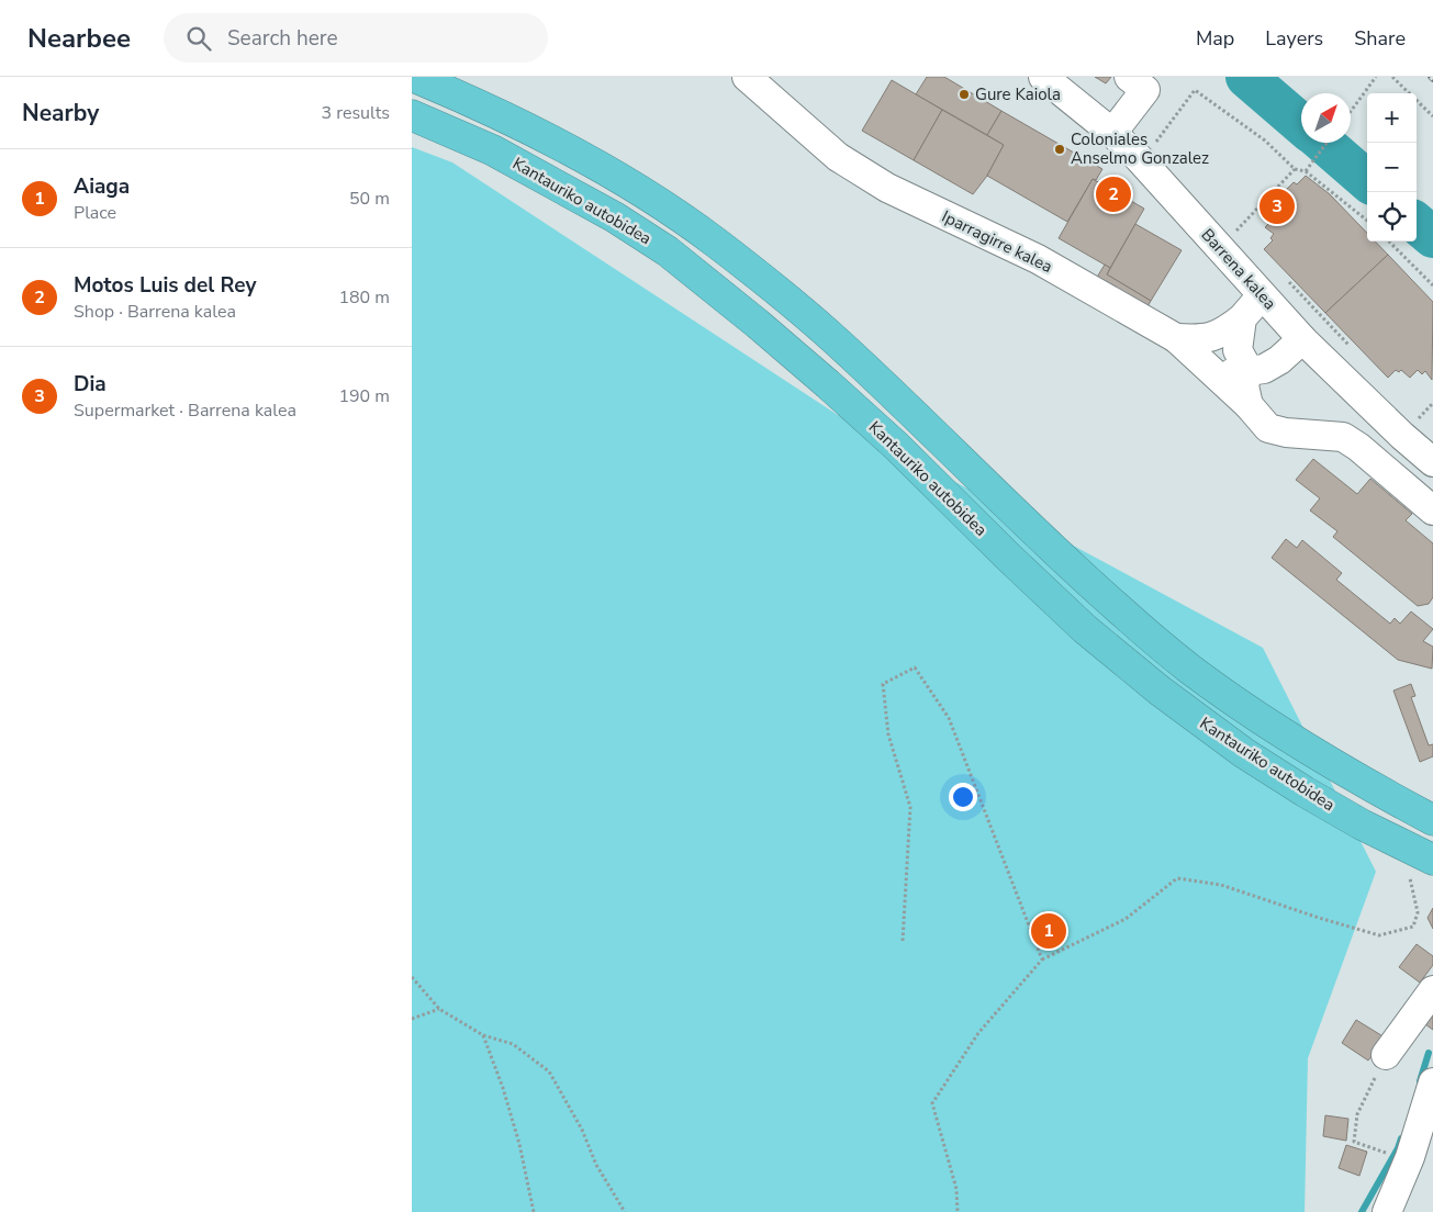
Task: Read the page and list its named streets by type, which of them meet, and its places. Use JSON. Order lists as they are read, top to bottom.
{
  "streets": {
    "highway": ["Kantauriko autobidea"],
    "street": ["Iparragirre kalea", "Barrena kalea"]
  },
  "crossings": [
    ["Iparragirre kalea", "Barrena kalea"]
  ],
  "places": ["Gure Kaiola", "Coloniales Anselmo Gonzalez"],
  "north": "top right",
  "page": {
    "header": "Nearbee",
    "search": "Search here",
    "nav": ["Map", "Layers", "Share"],
    "heading": ["Nearby", "3 results"],
    "map_buttons": ["+", "−"],
    "list": [
      {
        "mark": "1",
        "name": "Aiaga",
        "note": "Place",
        "value": "50 m"
      },
      {
        "mark": "2",
        "name": "Motos Luis del Rey",
        "note": "Shop · Barrena kalea",
        "value": "180 m"
      },
      {
        "mark": "3",
        "name": "Dia",
        "note": "Supermarket · Barrena kalea",
        "value": "190 m"
      }
    ],
    "pins": ["2", "3", "1"]
  }
}
